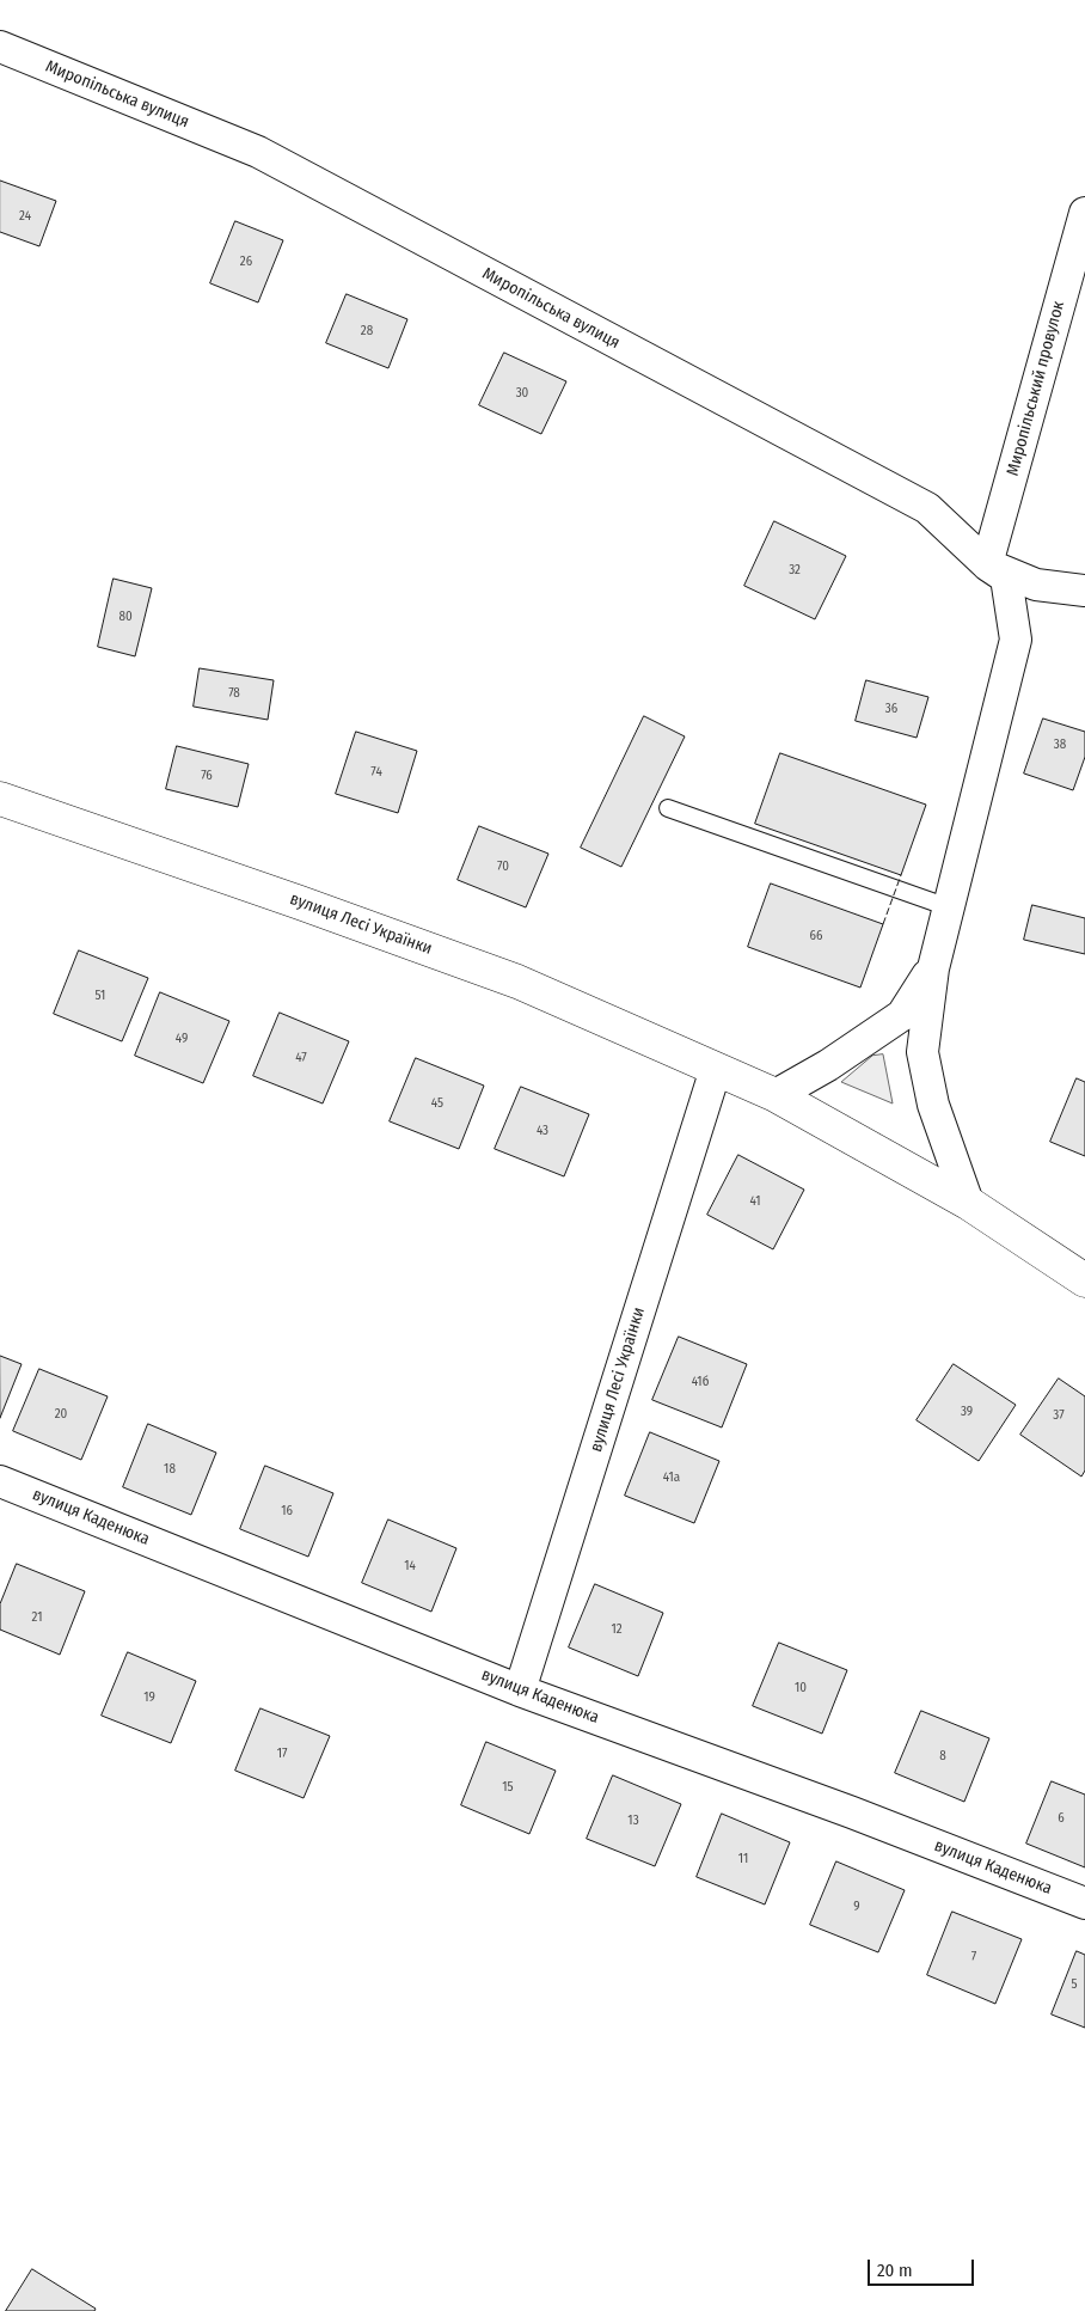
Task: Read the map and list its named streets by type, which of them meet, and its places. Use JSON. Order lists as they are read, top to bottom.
{
  "streets": {
    "main road": ["вулиця Лесі Українки"],
    "street": ["Миропільська вулиця", "Миропільський провулок", "вулиця Каденюка"]
  },
  "crossings": [
    ["Миропільська вулиця", "Миропільський провулок"],
    ["вулиця Лесі Українки", "вулиця Каденюка"]
  ],
  "house_numbers": [
    "24",
    "26",
    "28",
    "30",
    "32",
    "80",
    "78",
    "36",
    "38",
    "74",
    "76",
    "70",
    "66",
    "51",
    "49",
    "47",
    "45",
    "43",
    "41",
    "41б",
    "39",
    "20",
    "37",
    "18",
    "41а",
    "16",
    "14",
    "21",
    "12",
    "10",
    "19",
    "17",
    "8",
    "15",
    "6",
    "13",
    "11",
    "9",
    "7",
    "5"
  ],
  "scale_bar": "20 m"
}
